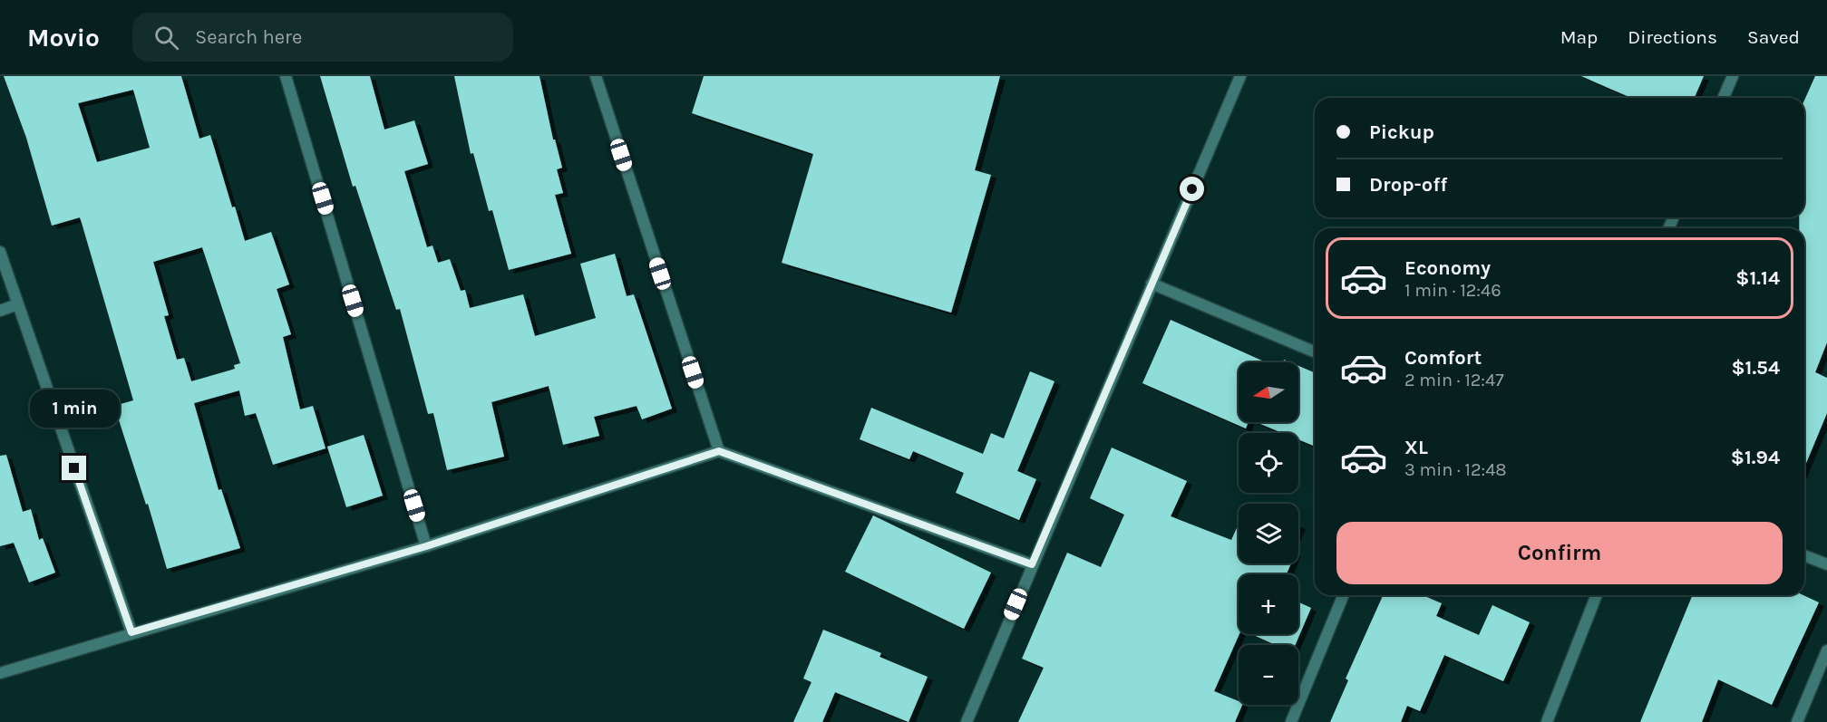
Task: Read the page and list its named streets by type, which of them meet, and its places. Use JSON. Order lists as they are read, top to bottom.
{
  "north": "left",
  "page": {
    "header": "Movio",
    "search": "Search here",
    "nav": ["Map", "Directions", "Saved"],
    "banner": ["Pickup", "Drop-off"],
    "list": [
      {
        "name": "Economy",
        "note": "1 min · 12:46",
        "value": "$1.14"
      },
      {
        "name": "Comfort",
        "note": "2 min · 12:47",
        "value": "$1.54"
      },
      {
        "name": "XL",
        "note": "3 min · 12:48",
        "value": "$1.94"
      }
    ],
    "map_buttons": ["+", "−"],
    "bubble": "1 min",
    "buttons": "Confirm"
  }
}
